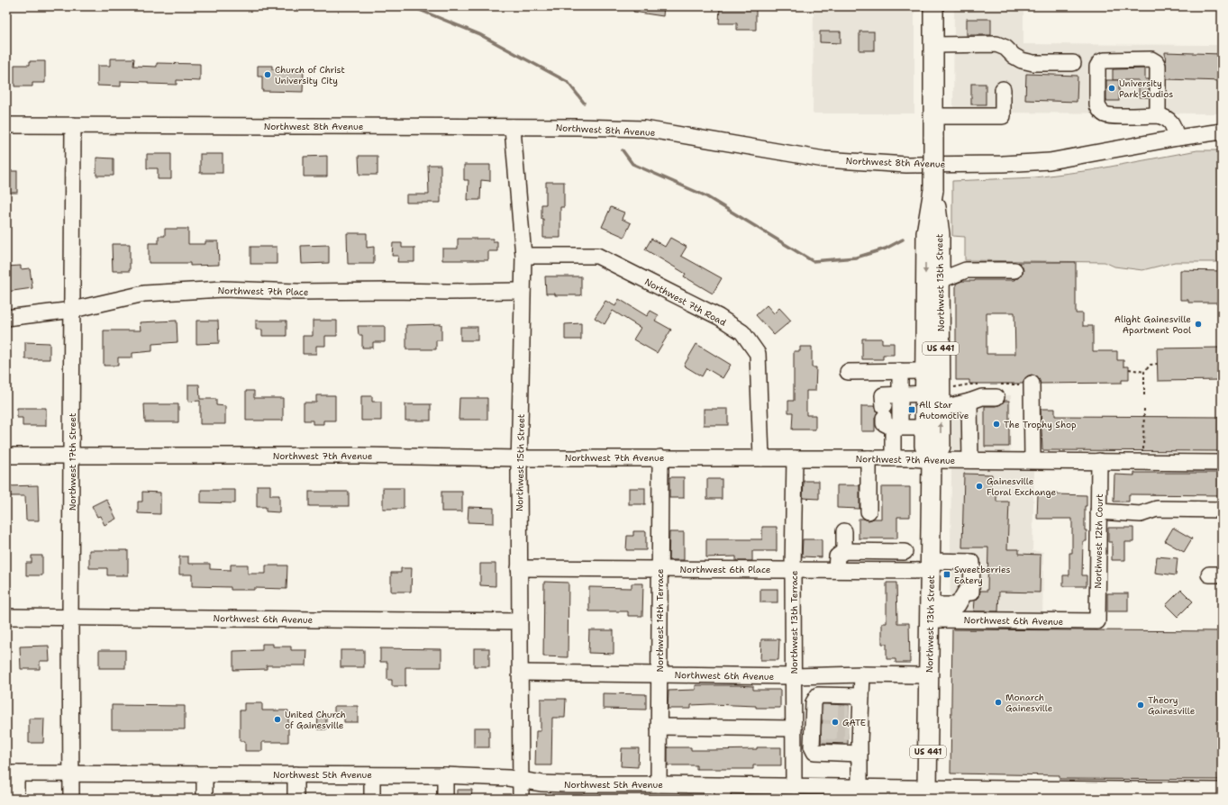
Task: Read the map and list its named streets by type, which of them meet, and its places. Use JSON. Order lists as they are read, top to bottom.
{
  "streets": {
    "main road": ["Northwest 13th Street", "US 441"],
    "street": [
      "Northwest 8th Avenue",
      "Northwest 7th Place",
      "Northwest 7th Road",
      "Northwest 7th Avenue",
      "Northwest 17th Street",
      "Northwest 15th Street",
      "Northwest 12th Court",
      "Northwest 6th Place",
      "Northwest 6th Avenue",
      "Northwest 14th Terrace",
      "Northwest 13th Terrace",
      "Northwest 5th Avenue"
    ]
  },
  "crossings": [
    ["Northwest 8th Avenue", "Northwest 17th Street"],
    ["Northwest 8th Avenue", "Northwest 15th Street"],
    ["Northwest 13th Street", "Northwest 7th Avenue"],
    ["Northwest 13th Street", "Northwest 6th Place"],
    ["Northwest 13th Street", "Northwest 6th Avenue"],
    ["Northwest 13th Street", "Northwest 5th Avenue"],
    ["Northwest 7th Place", "Northwest 17th Street"],
    ["Northwest 7th Place", "Northwest 15th Street"],
    ["Northwest 7th Road", "Northwest 7th Avenue"],
    ["Northwest 7th Road", "Northwest 15th Street"],
    ["Northwest 7th Avenue", "Northwest 17th Street"],
    ["Northwest 7th Avenue", "Northwest 15th Street"],
    ["Northwest 7th Avenue", "Northwest 12th Court"],
    ["Northwest 7th Avenue", "Northwest 14th Terrace"],
    ["Northwest 7th Avenue", "Northwest 13th Terrace"],
    ["Northwest 17th Street", "Northwest 6th Avenue"],
    ["Northwest 17th Street", "Northwest 5th Avenue"],
    ["Northwest 15th Street", "Northwest 6th Place"],
    ["Northwest 15th Street", "Northwest 6th Avenue"],
    ["Northwest 15th Street", "Northwest 5th Avenue"],
    ["Northwest 12th Court", "Northwest 6th Avenue"],
    ["Northwest 6th Place", "Northwest 6th Avenue"],
    ["Northwest 6th Place", "Northwest 14th Terrace"],
    ["Northwest 6th Place", "Northwest 13th Terrace"],
    ["Northwest 6th Avenue", "Northwest 14th Terrace"],
    ["Northwest 6th Avenue", "Northwest 13th Terrace"],
    ["Northwest 14th Terrace", "Northwest 5th Avenue"],
    ["Northwest 13th Terrace", "Northwest 5th Avenue"]
  ],
  "places": {
    "other": [
      "Church of Christ University City",
      "University Park Studios",
      "Alight Gainesville Apartment Pool",
      "The Trophy Shop",
      "Gainesville Floral Exchange",
      "Monarch Gainesville",
      "Theory Gainesville",
      "United Church of Gainesville",
      "GATE"
    ],
    "transit": ["All Star Automotive", "Sweetberries Eatery"]
  }
}
